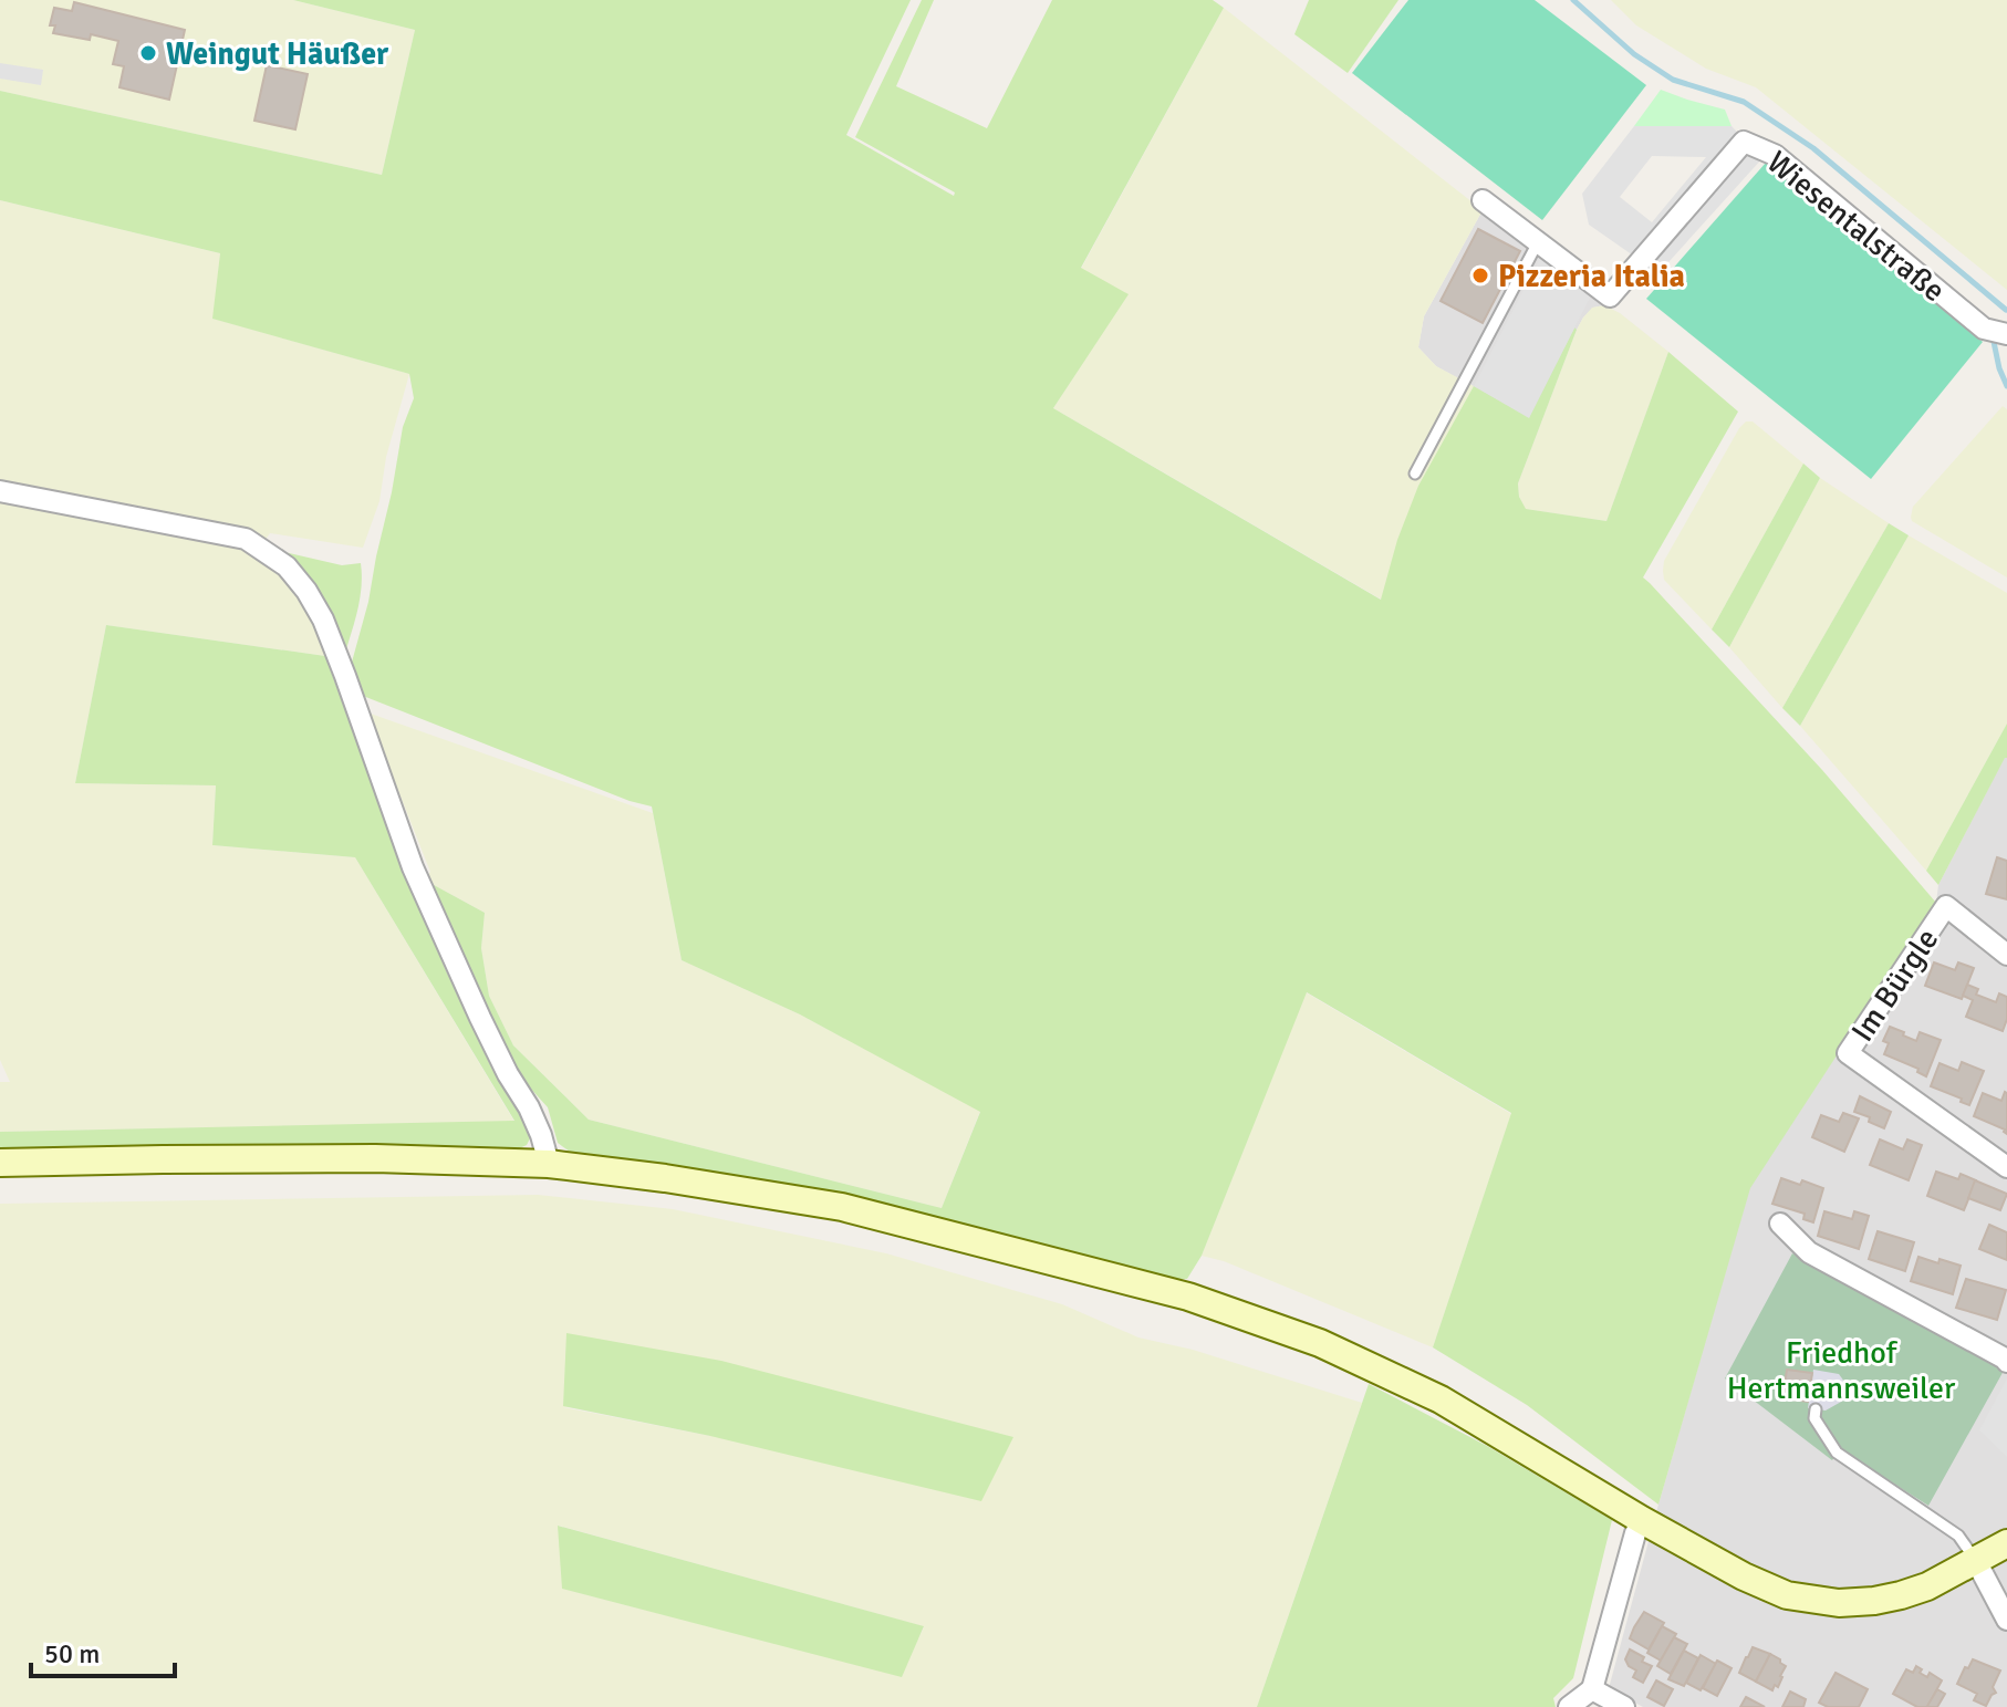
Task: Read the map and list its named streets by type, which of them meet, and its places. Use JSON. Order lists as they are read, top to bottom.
{
  "streets": {
    "street": ["Wiesentalstraße", "Im Bürgle"]
  },
  "parks": ["Friedhof Hertmannsweiler"],
  "places": ["Weingut Häußer", "Pizzeria Italia"],
  "scale_bar": "50 m"
}
